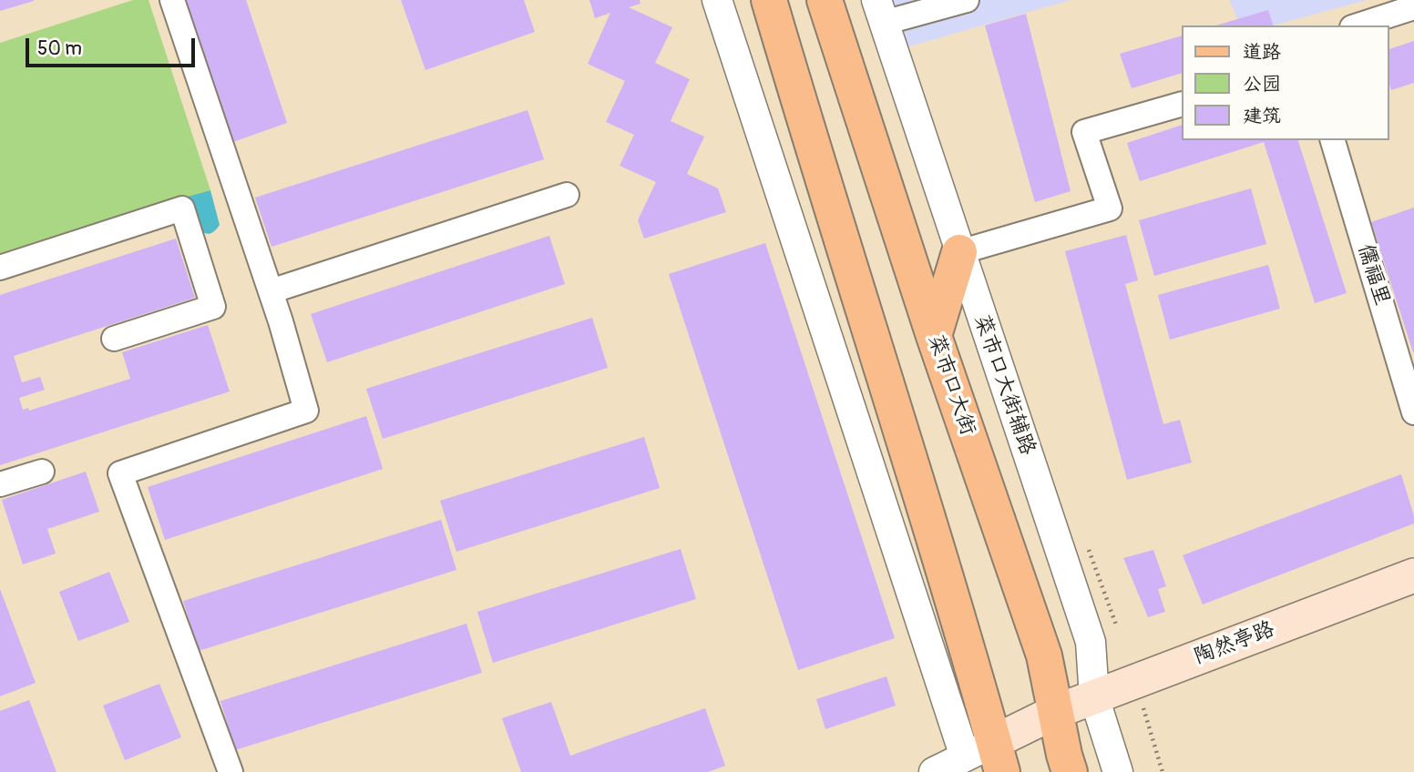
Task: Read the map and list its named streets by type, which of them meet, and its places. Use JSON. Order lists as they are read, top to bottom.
{
  "streets": {
    "main road": ["菜市口大街", "陶然亭路"],
    "street": ["儒福里", "菜市口大街辅路"]
  },
  "crossings": [
    ["菜市口大街", "陶然亭路"],
    ["菜市口大街辅路", "陶然亭路"]
  ],
  "legend": ["道路", "公园", "建筑"],
  "scale_bar": "50 m"
}
